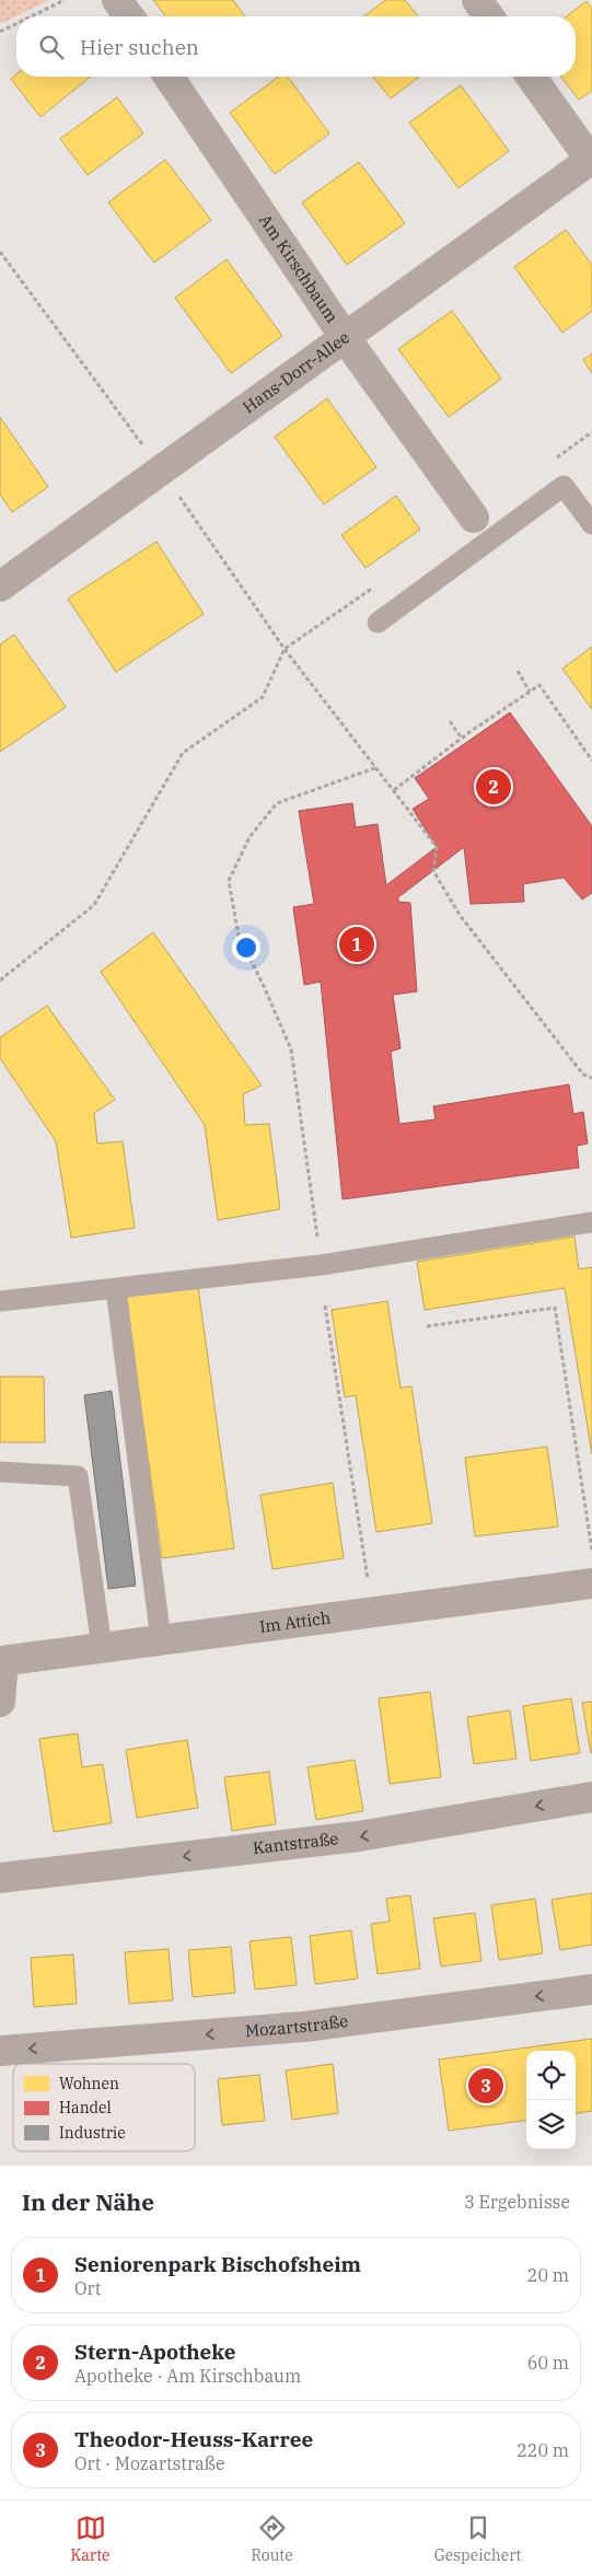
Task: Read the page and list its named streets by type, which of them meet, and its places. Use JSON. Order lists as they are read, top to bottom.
{
  "streets": {
    "street": [
      "Am Kirschbaum",
      "Hans-Dorr-Allee",
      "Im Attich",
      "Kantstraße",
      "Mozartstraße"
    ]
  },
  "crossings": [
    ["Am Kirschbaum", "Hans-Dorr-Allee"]
  ],
  "one_way": ["Kantstraße", "Mozartstraße"],
  "legend": ["Wohnen", "Handel", "Industrie"],
  "page": {
    "search": "Hier suchen",
    "pins": ["2", "1", "3"],
    "heading": ["In der Nähe", "3 Ergebnisse"],
    "list": [
      {
        "mark": "1",
        "name": "Seniorenpark Bischofsheim",
        "note": "Ort",
        "value": "20 m"
      },
      {
        "mark": "2",
        "name": "Stern-Apotheke",
        "note": "Apotheke · Am Kirschbaum",
        "value": "60 m"
      },
      {
        "mark": "3",
        "name": "Theodor-Heuss-Karree",
        "note": "Ort · Mozartstraße",
        "value": "220 m"
      }
    ],
    "nav": ["Karte", "Route", "Gespeichert"]
  }
}
